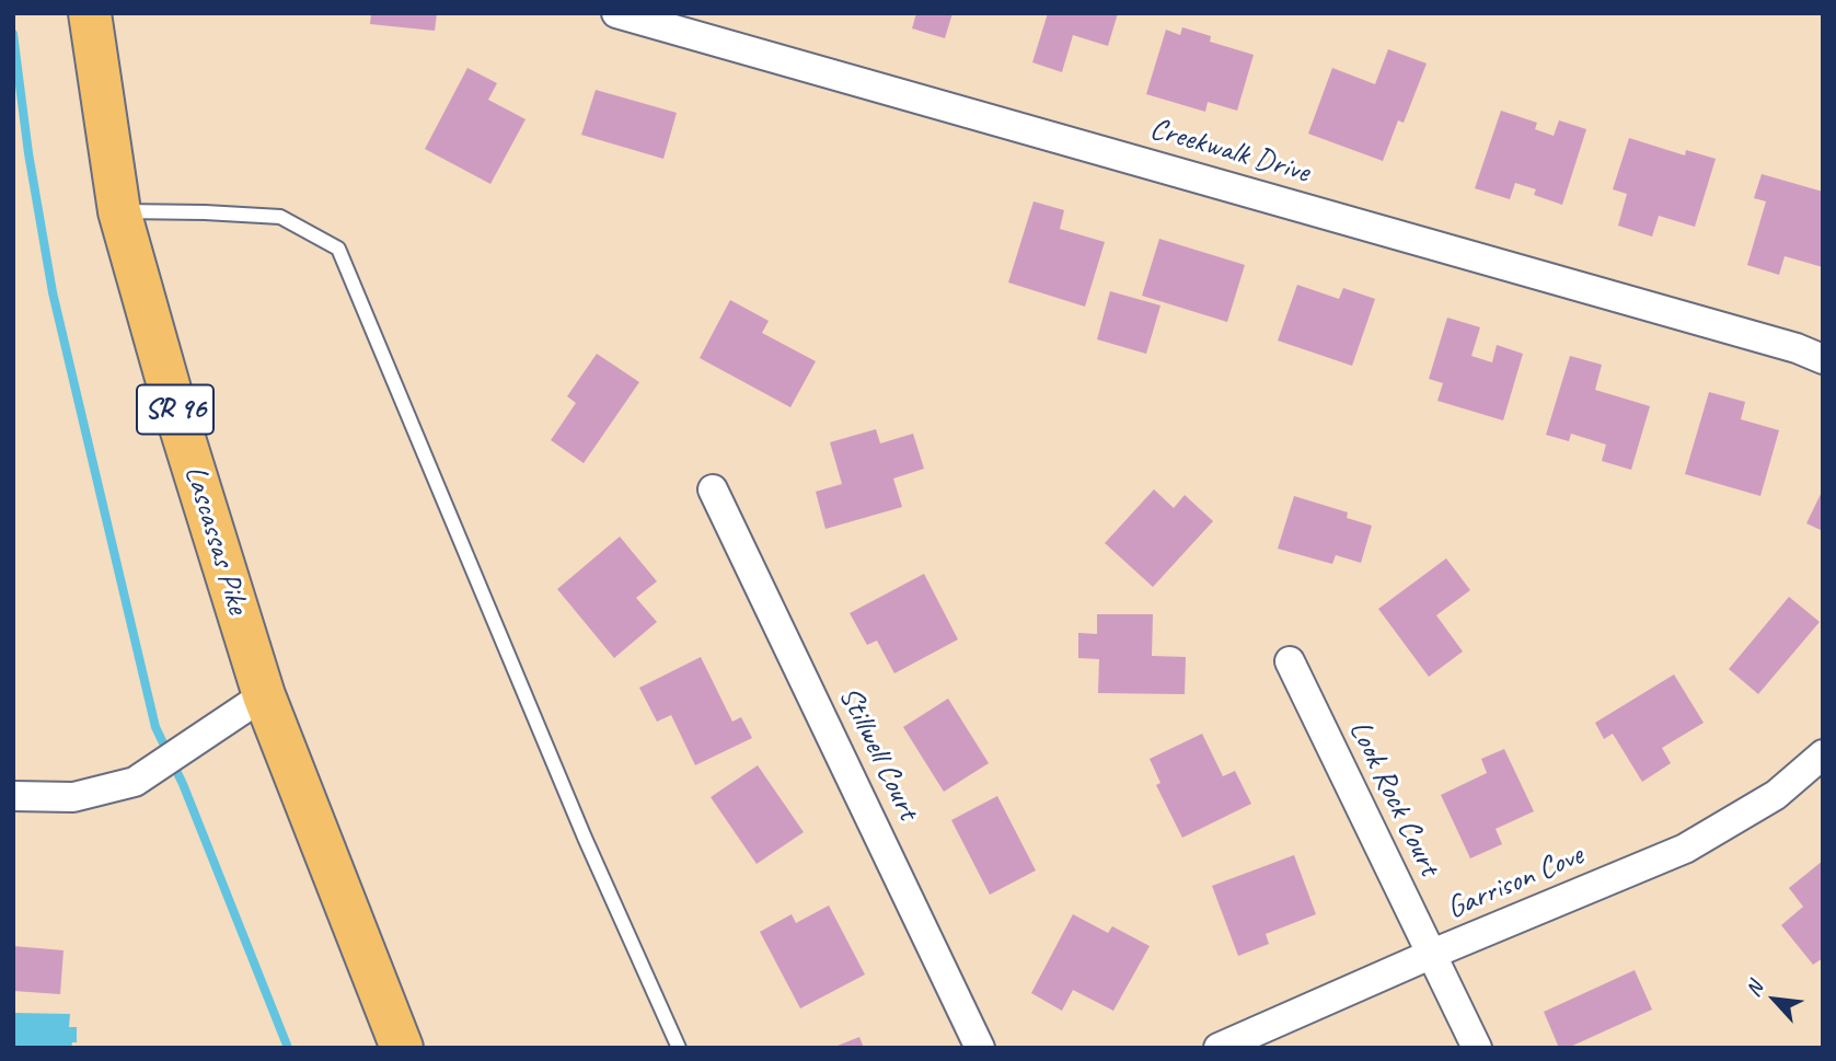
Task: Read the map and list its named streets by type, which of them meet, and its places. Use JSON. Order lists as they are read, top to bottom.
{
  "streets": {
    "main road": ["SR 96", "Lascassas Pike"],
    "street": [
      "Creekwalk Drive",
      "Stillwell Court",
      "Look Rock Court",
      "Garrison Cove"
    ]
  },
  "crossings": [
    ["Look Rock Court", "Garrison Cove"]
  ],
  "north": "top left"
}
